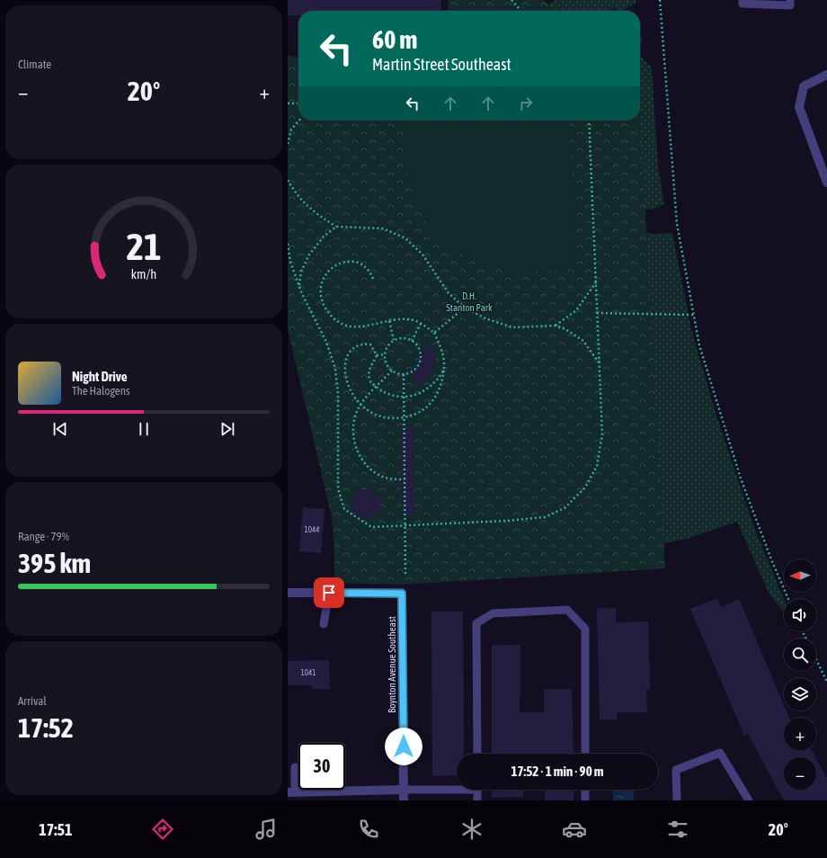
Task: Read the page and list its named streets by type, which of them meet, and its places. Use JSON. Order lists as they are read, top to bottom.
{
  "streets": {
    "street": ["Boynton Avenue Southeast"]
  },
  "parks": ["D.H. Stanton Park"],
  "house_numbers": ["1044", "1041"],
  "north": "left",
  "page": {
    "tile": [
      "Climate",
      ["Range · 79%", "395 km"],
      ["Arrival", "17:52"]
    ],
    "turn": ["60 m", "Martin Street Southeast"],
    "heat": ["−", "20°", "+"],
    "song": ["Night Drive", "The Halogens"],
    "map_buttons": ["+", "−"],
    "limit": "30",
    "trip": "17:52 · 1 min · 90 m",
    "tabs": ["17:51", "20°"],
    "gauge": ["21", "km/h"]
  }
}
